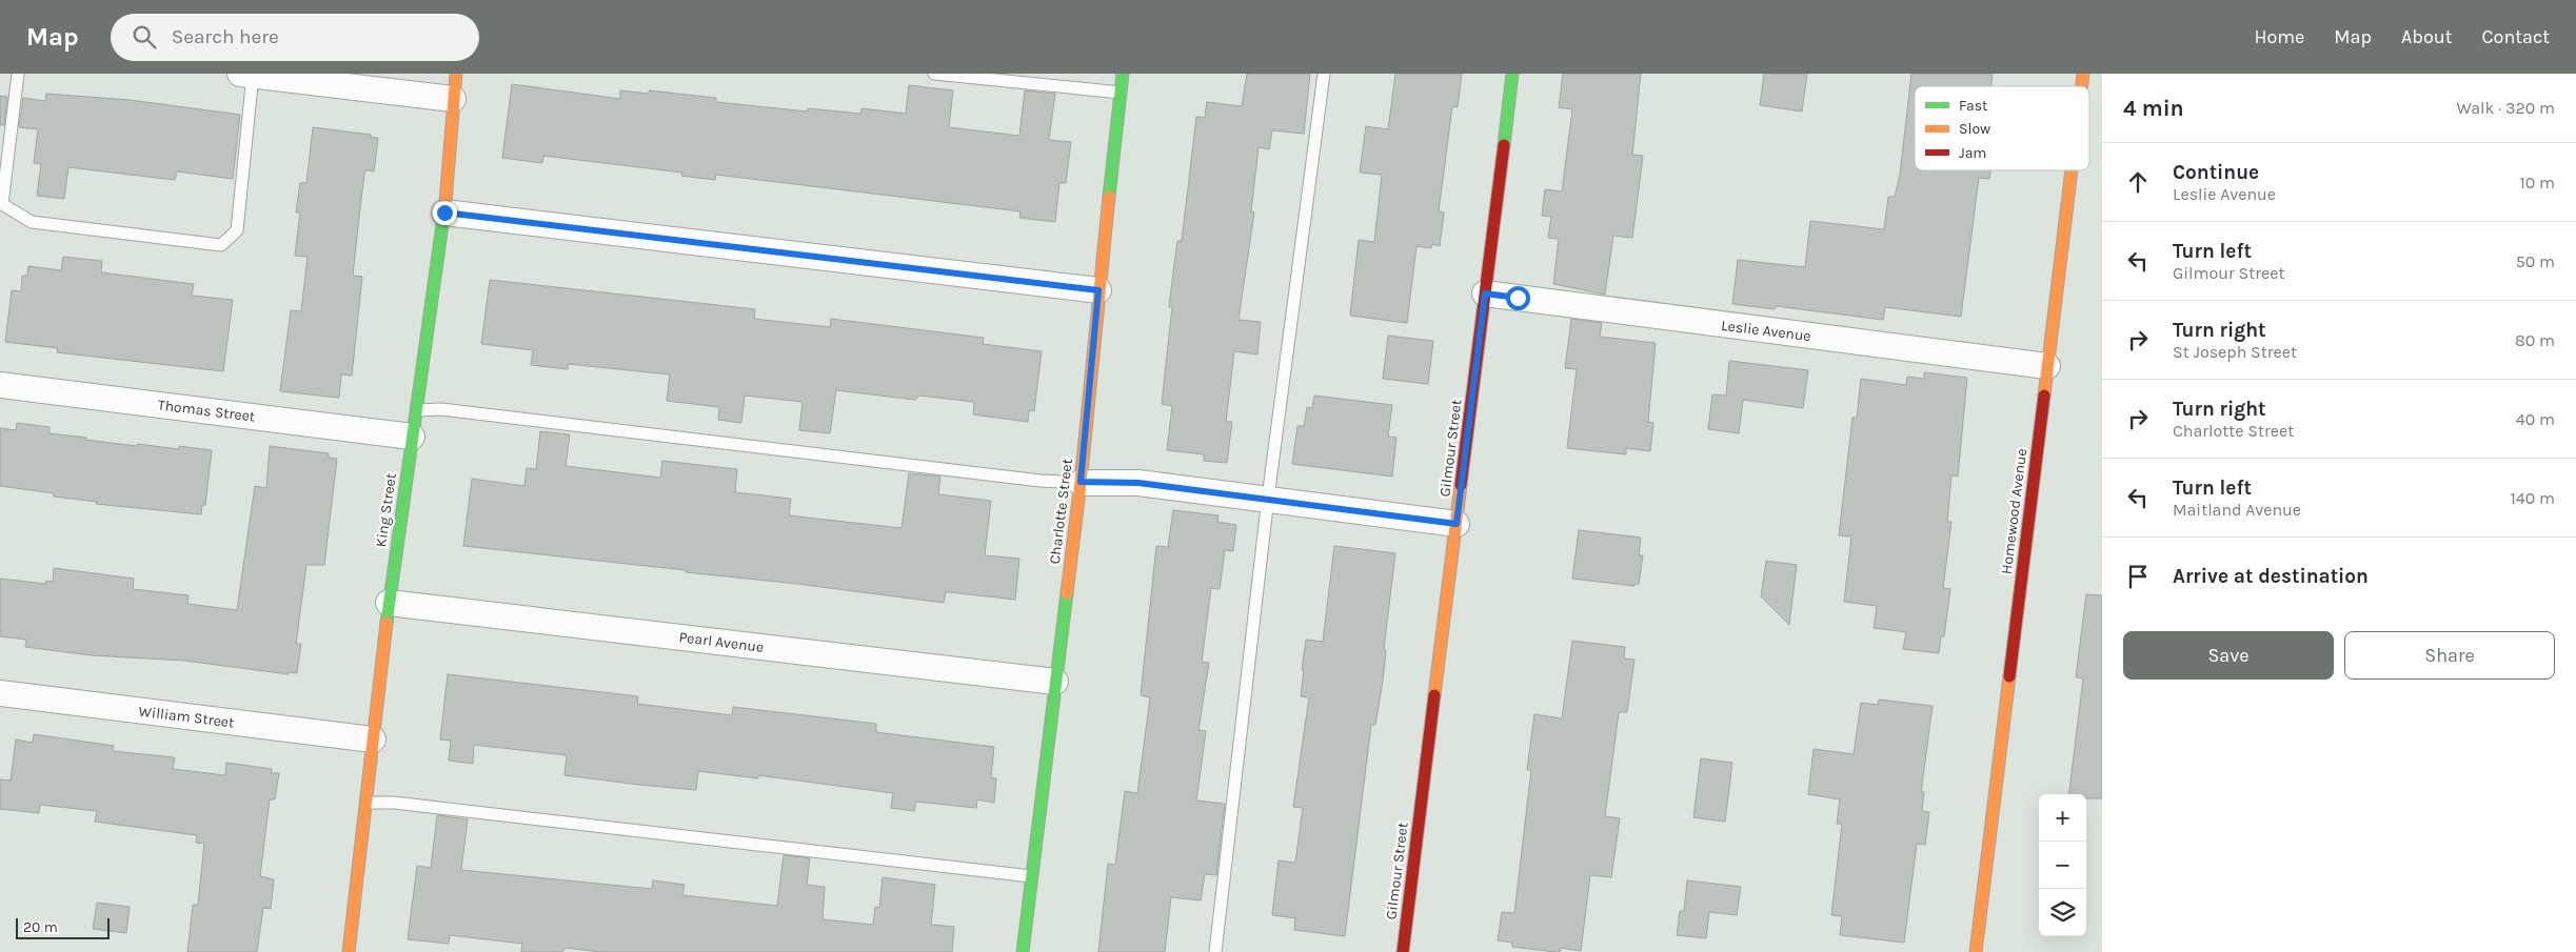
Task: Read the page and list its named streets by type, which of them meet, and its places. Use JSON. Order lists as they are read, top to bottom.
{
  "streets": {
    "street": [
      "Leslie Avenue",
      "Thomas Street",
      "Gilmour Street",
      "King Street",
      "Charlotte Street",
      "Homewood Avenue",
      "Pearl Avenue",
      "William Street"
    ]
  },
  "crossings": [
    ["Leslie Avenue", "Gilmour Street"],
    ["Leslie Avenue", "Homewood Avenue"],
    ["Thomas Street", "King Street"],
    ["King Street", "Pearl Avenue"],
    ["King Street", "William Street"],
    ["Charlotte Street", "Pearl Avenue"]
  ],
  "legend": ["Fast", "Slow", "Jam"],
  "scale_bar": "20 m",
  "page": {
    "header": "Map",
    "search": "Search here",
    "nav": [
      "Home",
      "Map",
      "About",
      "Contact"
    ],
    "heading": ["4 min", "Walk · 320 m"],
    "list": [
      ["Continue", "Leslie Avenue", "10 m"],
      ["Turn left", "Gilmour Street", "50 m"],
      ["Turn right", "St Joseph Street", "80 m"],
      ["Turn right", "Charlotte Street", "40 m"],
      ["Turn left", "Maitland Avenue", "140 m"],
      "Arrive at destination"
    ],
    "buttons": ["Save", "Share"],
    "map_buttons": ["+", "−"],
    "scale": "20 m"
  }
}
